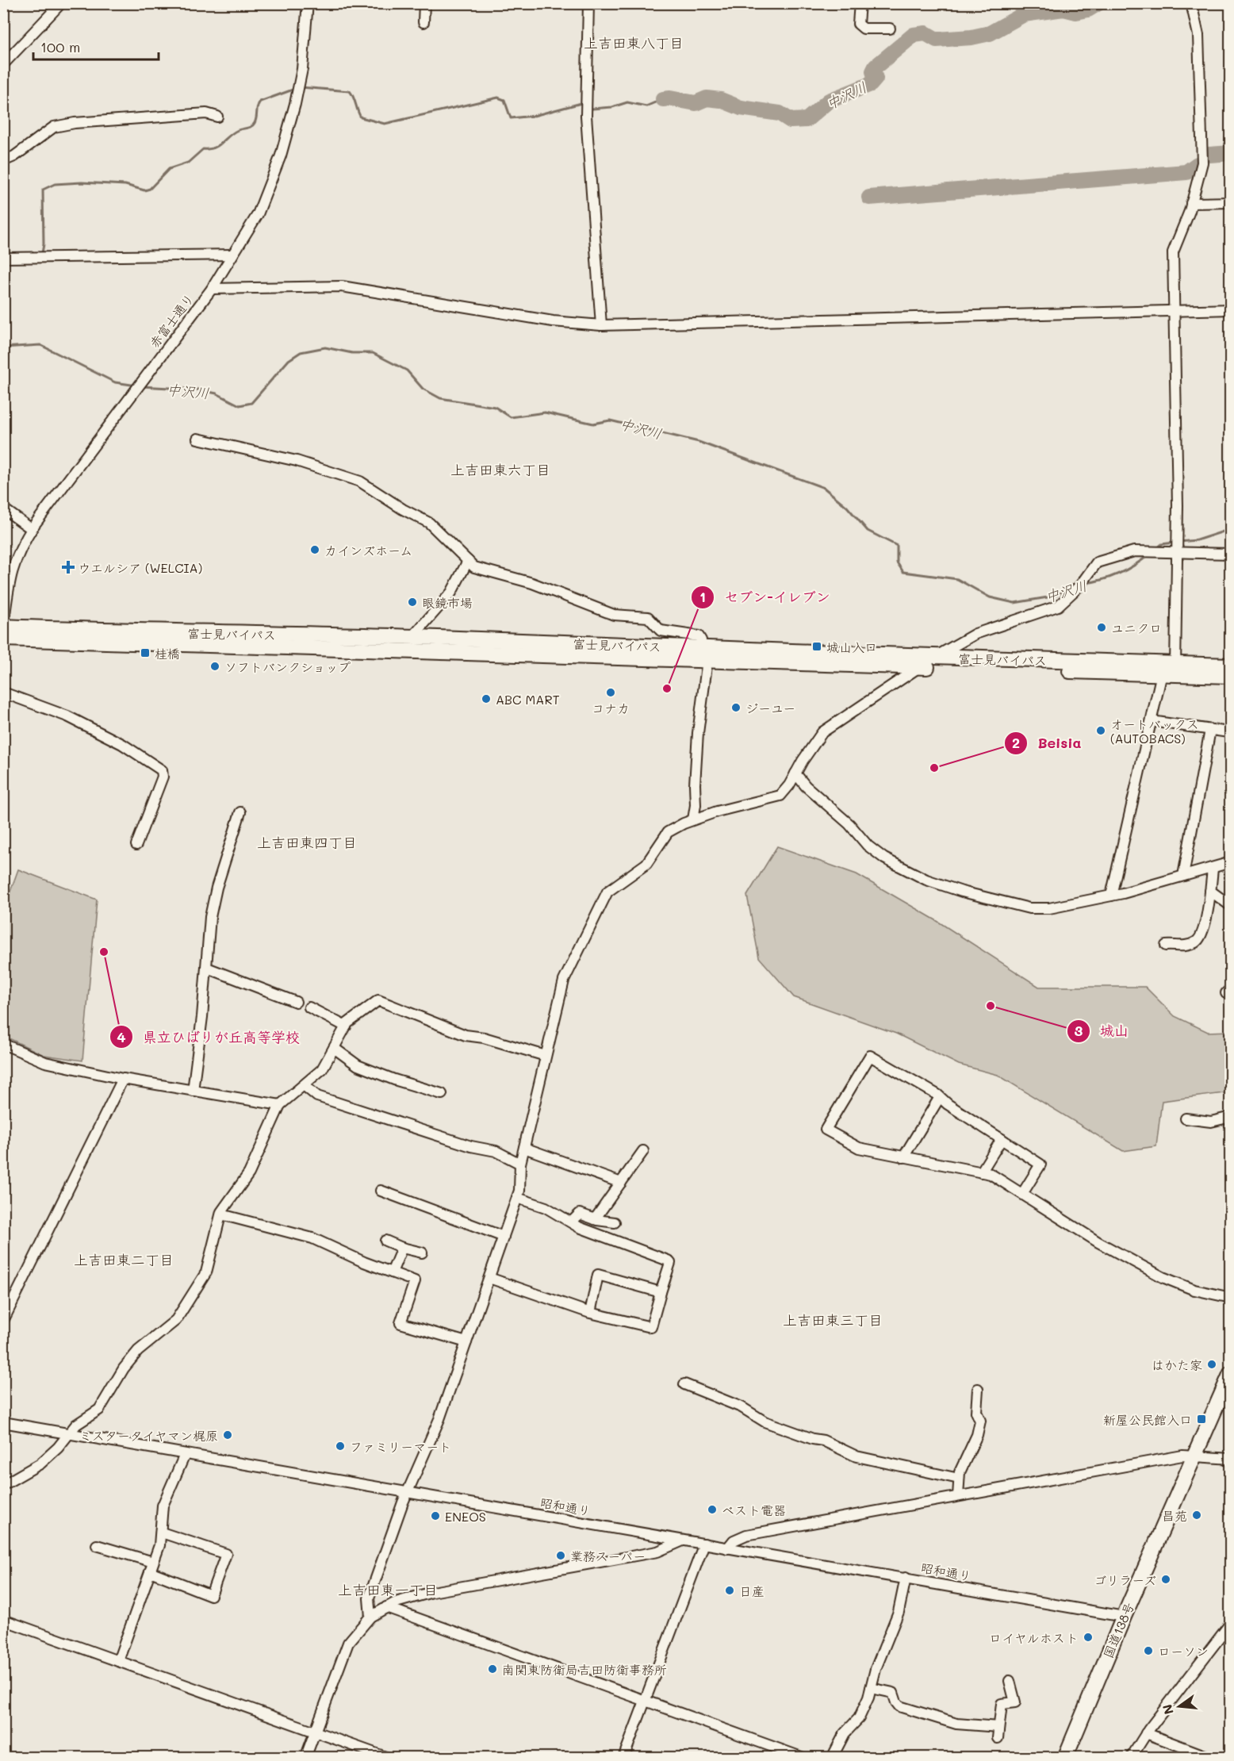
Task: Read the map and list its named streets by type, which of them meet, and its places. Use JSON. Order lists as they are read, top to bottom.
{
  "streets": {
    "highway": ["富士見バイパス", "国道138号"],
    "street": ["赤富士通り", "昭和通り"]
  },
  "crossings": [
    ["赤富士通り", "富士見バイパス"],
    ["昭和通り", "国道138号"]
  ],
  "districts": [
    "上吉田東八丁目",
    "上吉田東六丁目",
    "上吉田東四丁目",
    "上吉田東二丁目",
    "上吉田東三丁目",
    "上吉田東一丁目"
  ],
  "water": ["中沢川"],
  "places": {
    "other": [
      "カインズホーム",
      "眼鏡市場",
      "ユニクロ",
      "ソフトバンクショップ",
      "セブン-イレブン",
      "コナカ",
      "ABC MART",
      "ジーユー",
      "オートバックス (AUTOBACS)",
      "Beisia",
      "県立ひばりが丘高等学校",
      "城山",
      "はかた家",
      "ミスタータイヤマン梶原",
      "ファミリーマート",
      "ベスト電器",
      "昌苑",
      "ENEOS",
      "業務スーパー",
      "ゴリラーズ",
      "日産",
      "ロイヤルホスト",
      "ローソン",
      "南関東防衛局吉田防衛事務所"
    ],
    "health": ["ウエルシア (WELCIA)"],
    "transit": ["城山入口", "桂橋", "新屋公民館入口"]
  },
  "scale_bar": "100 m",
  "north": "left"
}
